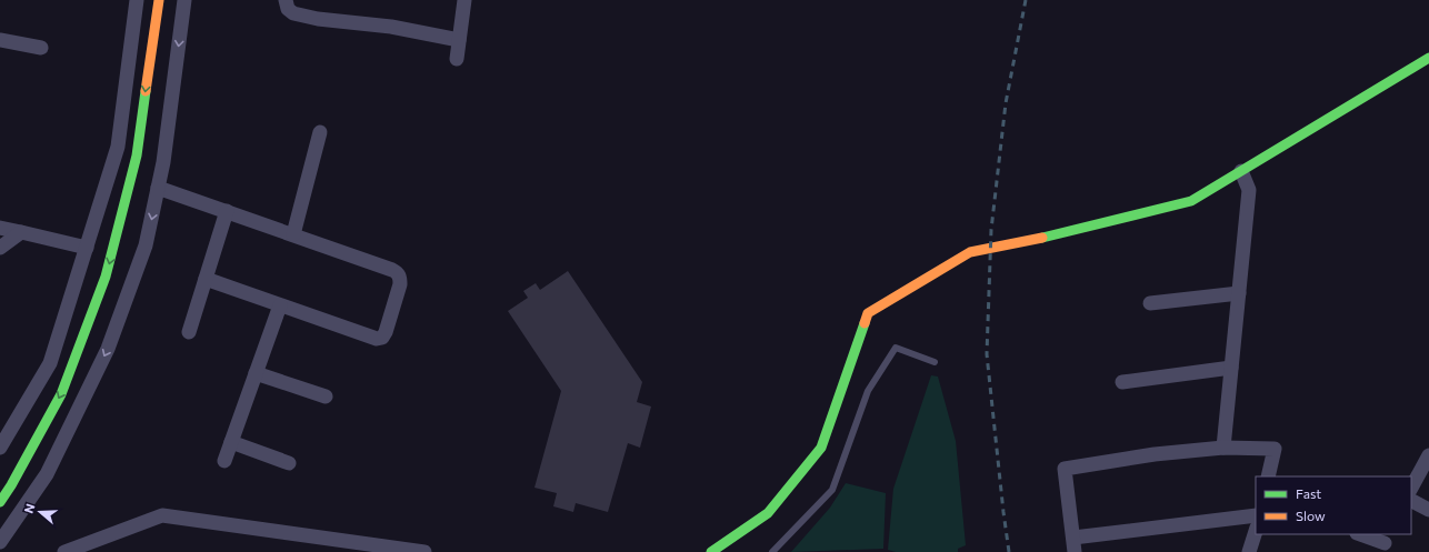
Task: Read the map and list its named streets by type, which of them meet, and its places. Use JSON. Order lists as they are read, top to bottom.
{
  "legend": ["Fast", "Slow"],
  "north": "left"
}
